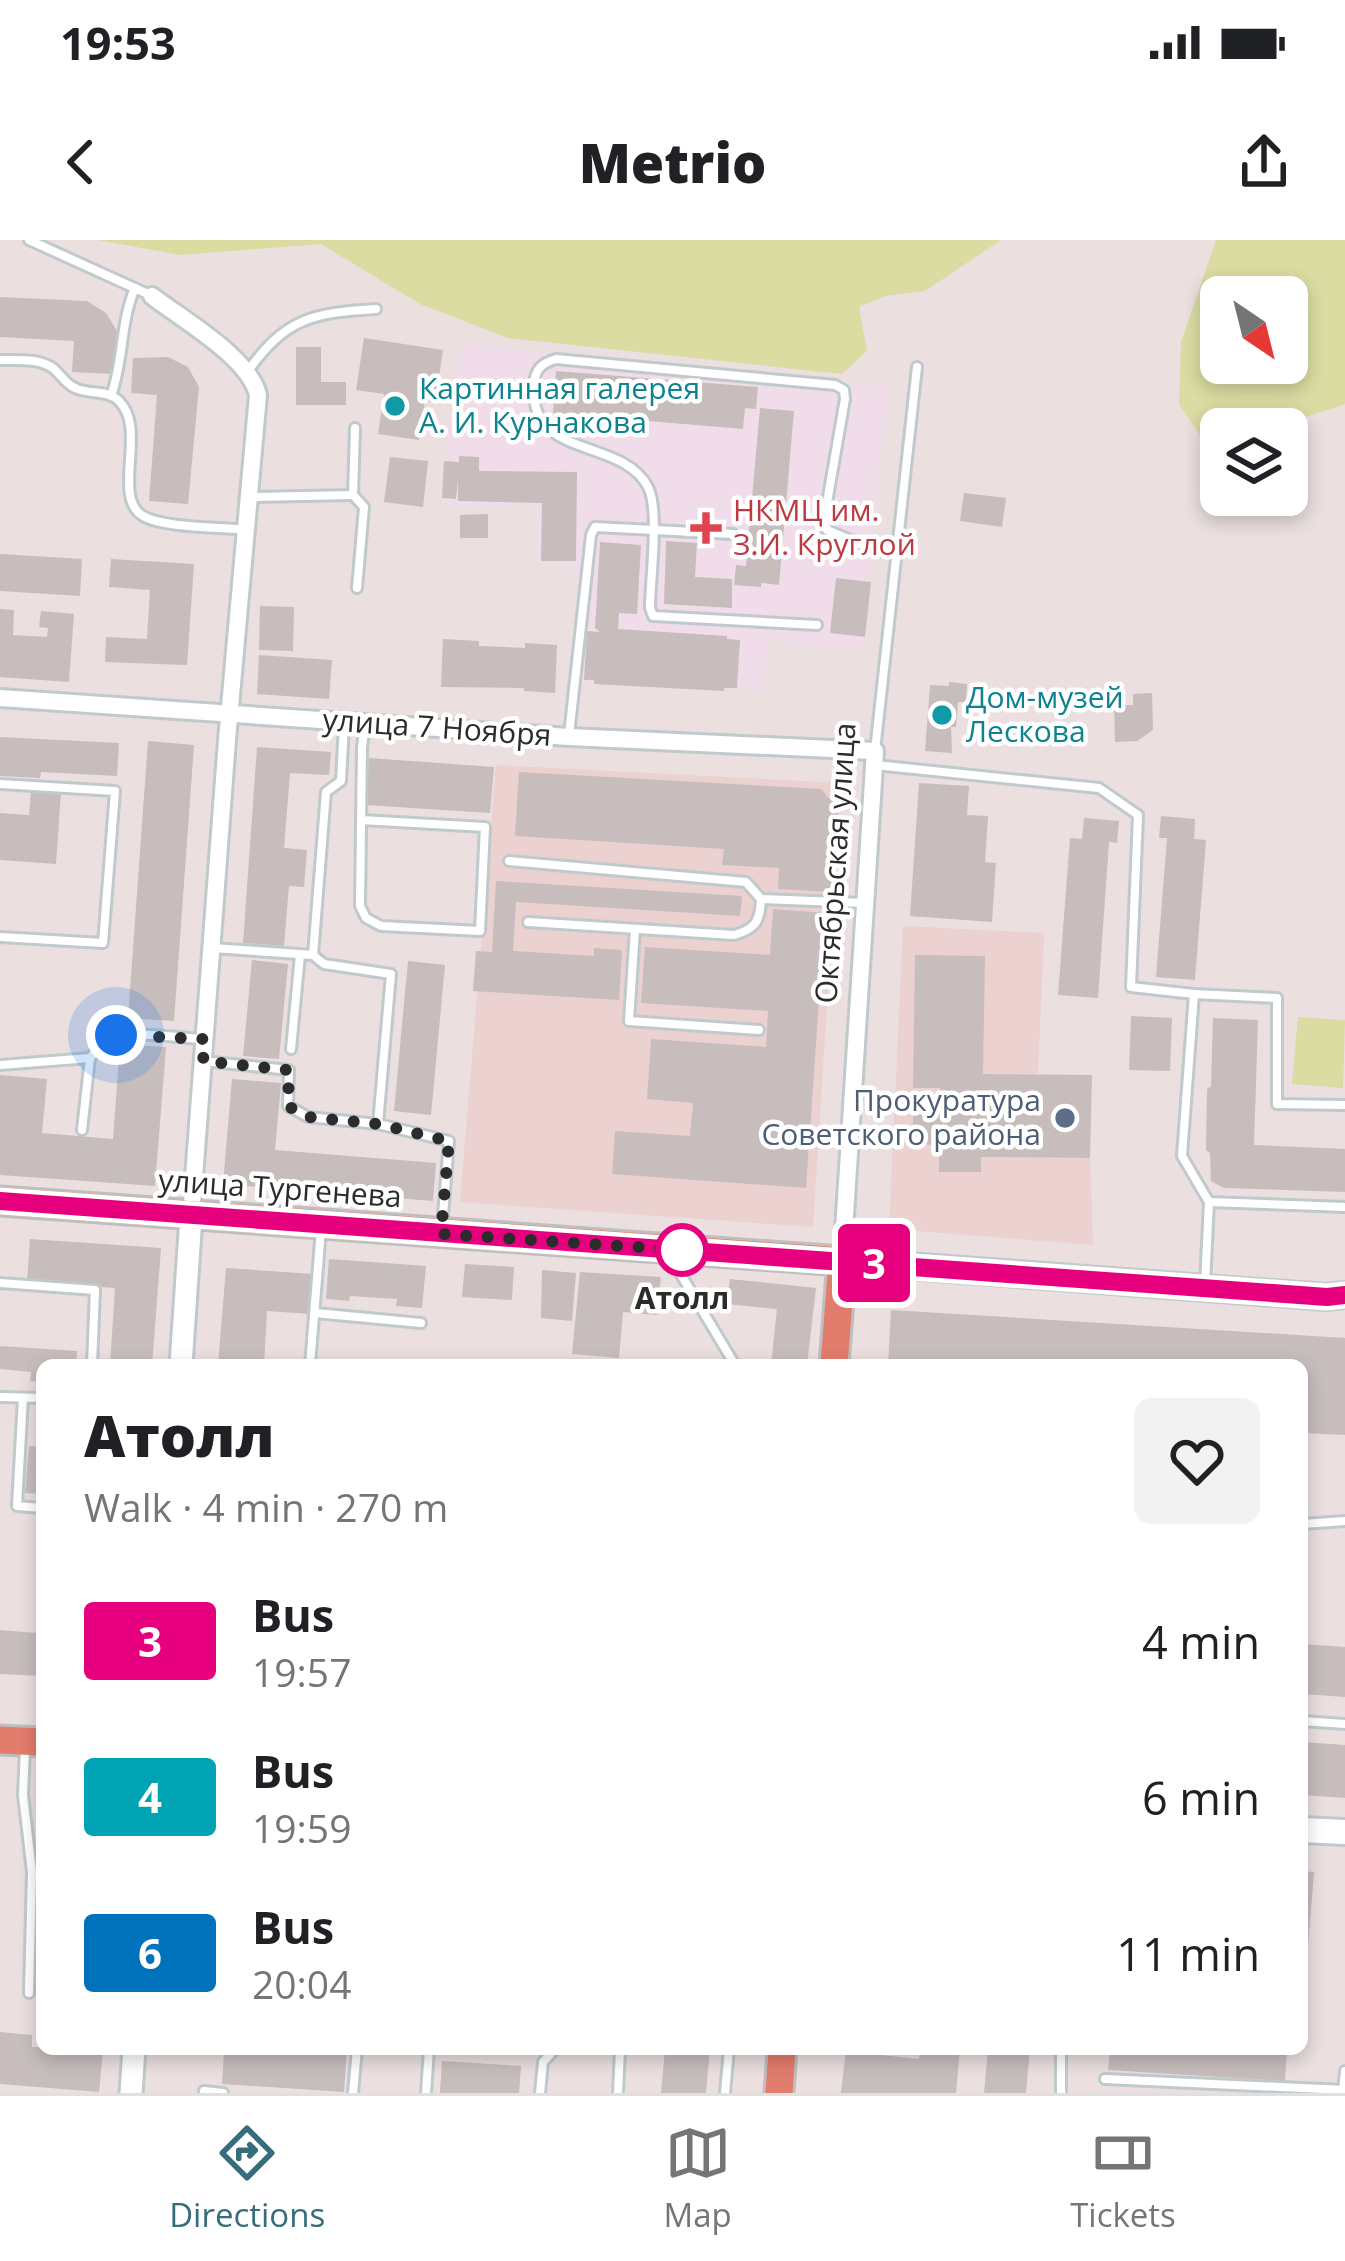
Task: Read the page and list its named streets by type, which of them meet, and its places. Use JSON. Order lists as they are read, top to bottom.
{
  "streets": {
    "main road": ["Октябрьская улица", "улица Тургенева"],
    "street": ["улица 7 Ноября"]
  },
  "crossings": [
    ["улица 7 Ноября", "Октябрьская улица"],
    ["Октябрьская улица", "улица Тургенева"]
  ],
  "places": {
    "other": [
      "Картинная галерея А. И. Курнакова",
      "Дом-музей Лескова",
      "Прокуратура Советского района",
      "Атолл"
    ],
    "health": ["НКМЦ им. З.И. Круглой"]
  },
  "lines": ["bus line 3"],
  "north": "bottom right",
  "page": {
    "status": "19:53",
    "header": "Metrio",
    "on_map": "3",
    "heading": ["Атолл", "Walk · 4 min · 270 m"],
    "list": [
      {
        "mark": "3",
        "name": "Bus",
        "note": "19:57",
        "value": "4 min"
      },
      {
        "mark": "4",
        "name": "Bus",
        "note": "19:59",
        "value": "6 min"
      },
      {
        "mark": "6",
        "name": "Bus",
        "note": "20:04",
        "value": "11 min"
      }
    ],
    "tabs": ["Directions", "Map", "Tickets"]
  }
}
